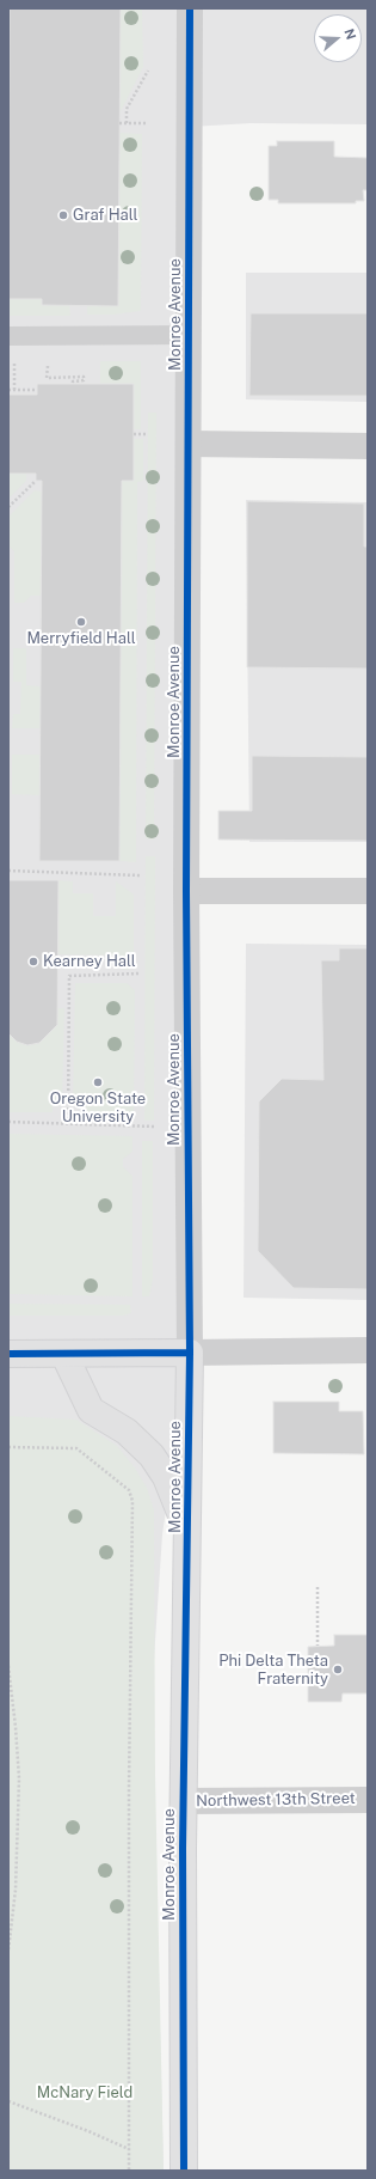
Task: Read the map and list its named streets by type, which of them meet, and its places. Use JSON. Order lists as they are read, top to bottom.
{
  "streets": {
    "main road": ["Monroe Avenue"],
    "street": ["Northwest 13th Street"]
  },
  "crossings": [
    ["Monroe Avenue", "Northwest 13th Street"]
  ],
  "parks": ["McNary Field"],
  "places": [
    "Graf Hall",
    "Merryfield Hall",
    "Kearney Hall",
    "Oregon State University",
    "Phi Delta Theta Fraternity"
  ],
  "north": "right"
}
